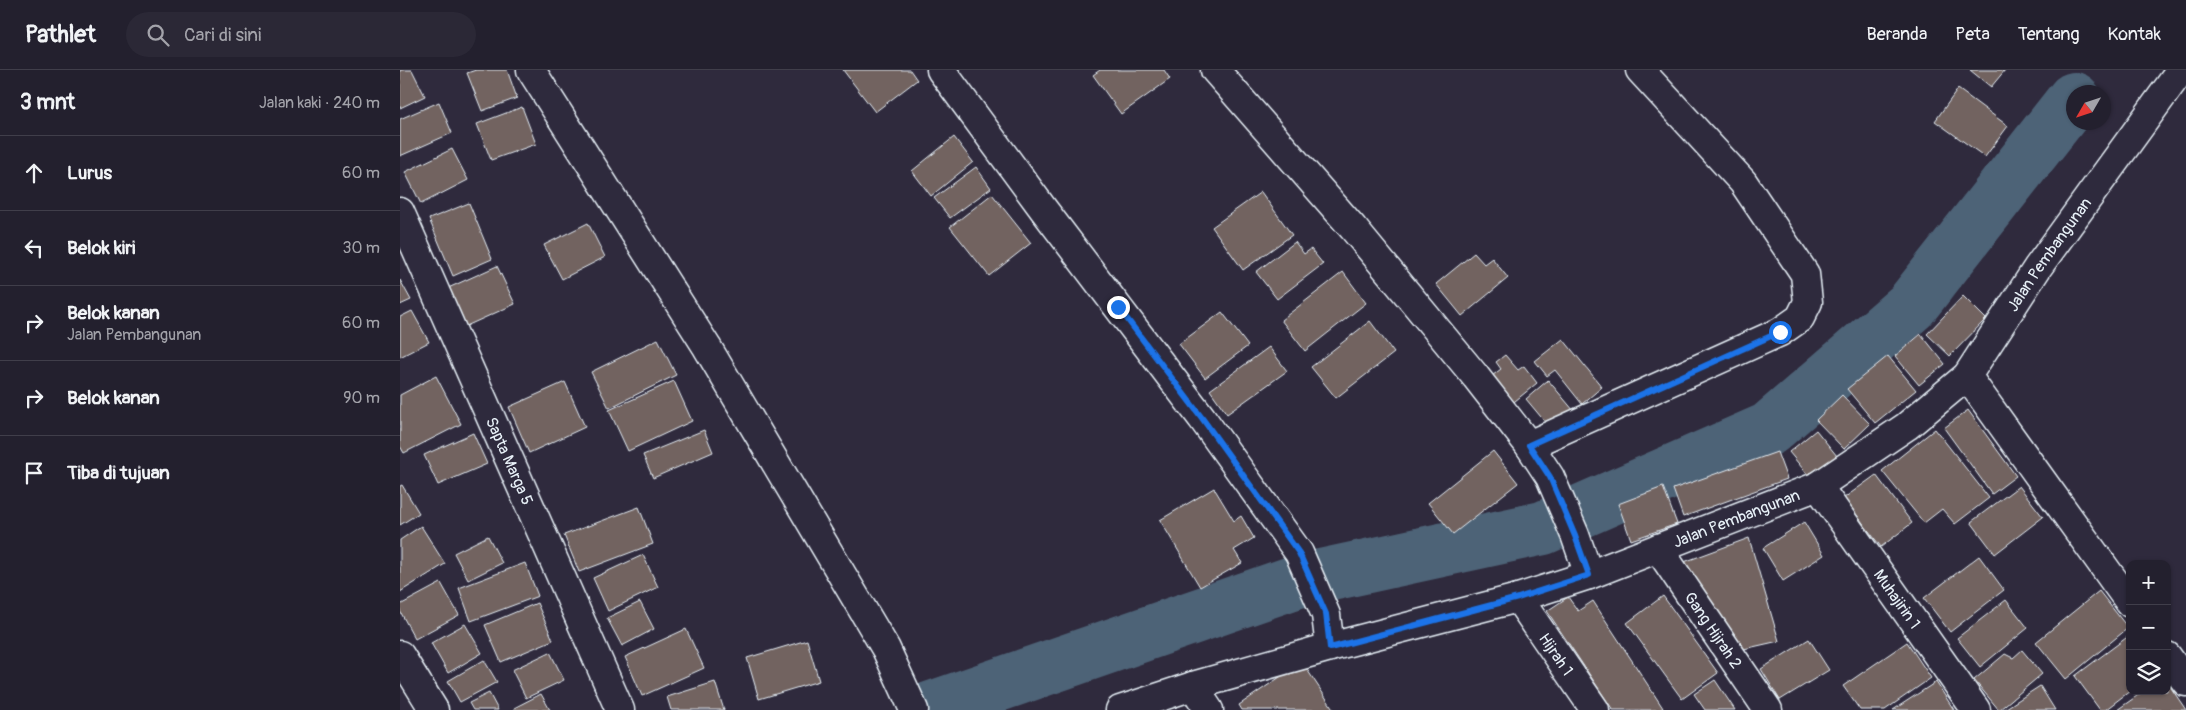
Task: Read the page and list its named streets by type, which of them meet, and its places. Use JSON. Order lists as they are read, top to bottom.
{
  "streets": {
    "street": [
      "Jalan Pembangunan",
      "Sapta Marga 5",
      "Muhajirin 1",
      "Gang Hijrah 2",
      "Hijrah 1"
    ]
  },
  "crossings": [
    ["Jalan Pembangunan", "Muhajirin 1"],
    ["Jalan Pembangunan", "Gang Hijrah 2"],
    ["Jalan Pembangunan", "Hijrah 1"]
  ],
  "north": "bottom left",
  "page": {
    "header": "Pathlet",
    "search": "Cari di sini",
    "nav": [
      "Beranda",
      "Peta",
      "Tentang",
      "Kontak"
    ],
    "heading": ["3 mnt", "Jalan kaki · 240 m"],
    "list": [
      ["Lurus", "60 m"],
      ["Belok kiri", "30 m"],
      ["Belok kanan", "Jalan Pembangunan", "60 m"],
      ["Belok kanan", "90 m"],
      "Tiba di tujuan"
    ],
    "map_buttons": ["+", "−"]
  }
}
